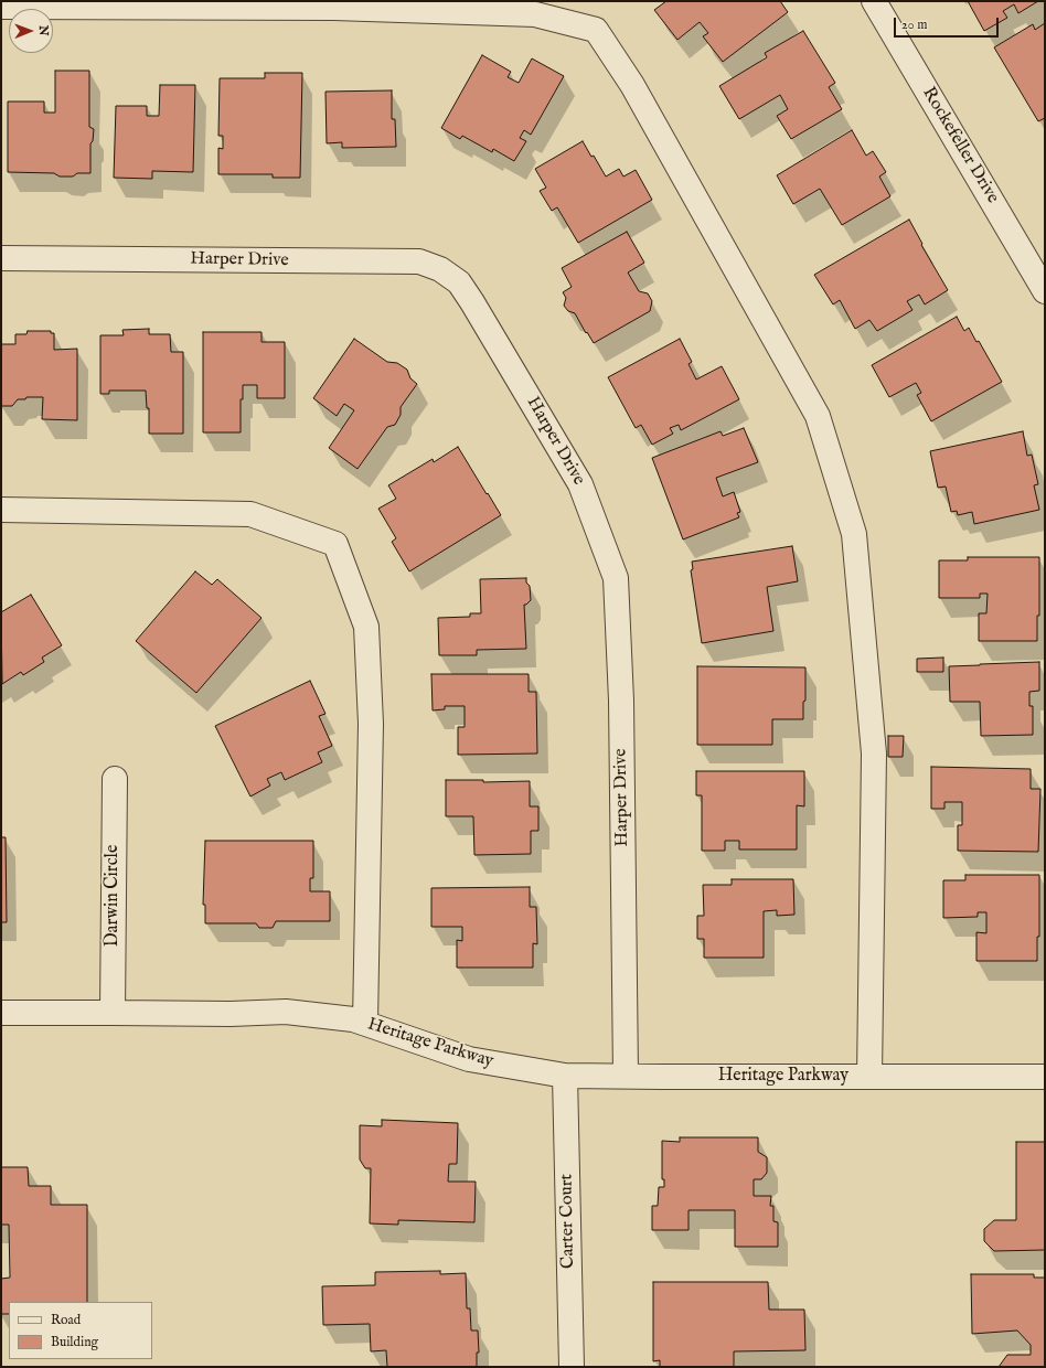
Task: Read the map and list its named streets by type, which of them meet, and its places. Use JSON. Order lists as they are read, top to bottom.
{
  "streets": {
    "street": [
      "Rockefeller Drive",
      "Harper Drive",
      "Darwin Circle",
      "Heritage Parkway",
      "Carter Court"
    ]
  },
  "crossings": [
    ["Harper Drive", "Heritage Parkway"],
    ["Darwin Circle", "Heritage Parkway"],
    ["Heritage Parkway", "Carter Court"]
  ],
  "legend": ["Road", "Building"],
  "scale_bar": "20 m",
  "north": "right"
}
